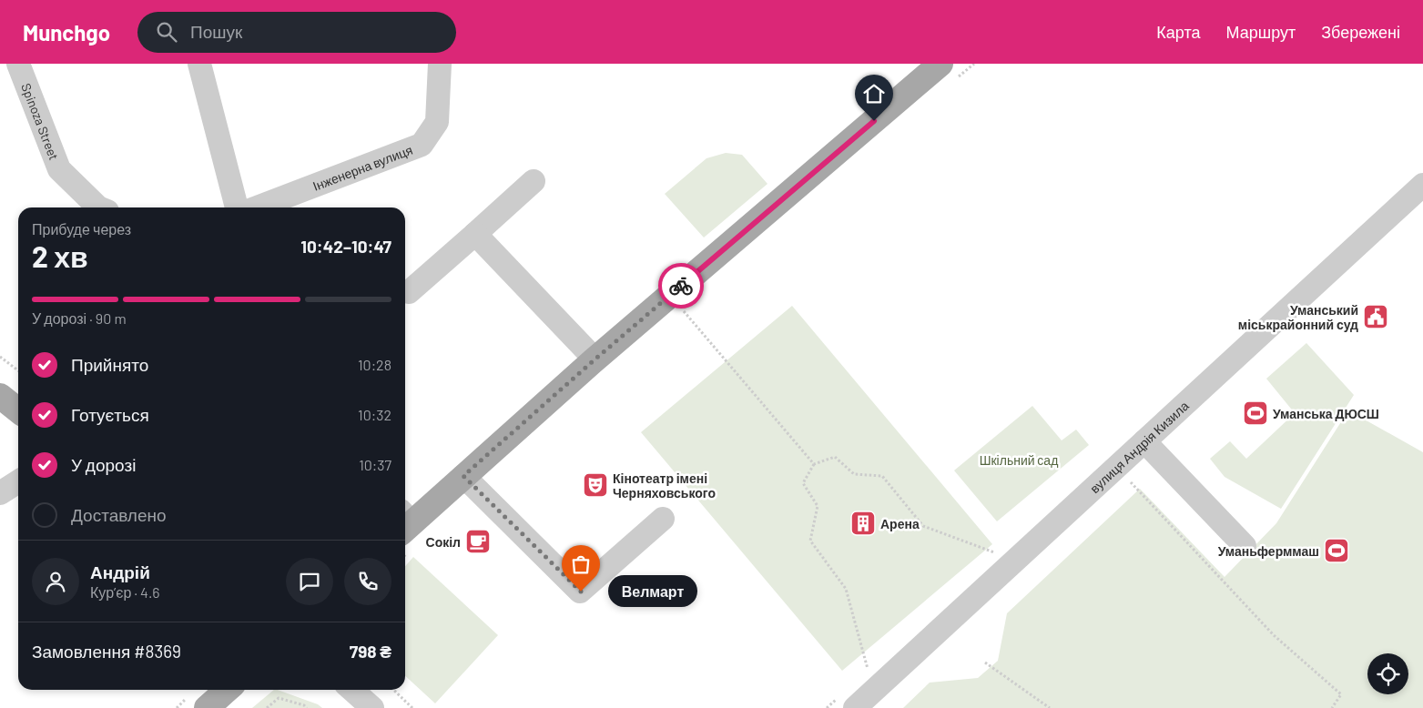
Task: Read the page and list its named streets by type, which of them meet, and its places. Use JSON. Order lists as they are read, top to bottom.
{
  "streets": {
    "street": ["Spinoza Street", "Інженерна вулиця", "вулиця Андрія Кизила"]
  },
  "parks": ["Шкільний сад"],
  "places": {
    "public building": ["Уманський міськрайонний суд"],
    "sports": ["Уманська ДЮСШ", "Уманьферммаш"],
    "theatre": ["Кінотеатр імені Черняховського"],
    "building": ["Арена"],
    "cafe": ["Сокіл"],
    "other": ["Велмарт"]
  },
  "page": {
    "header": "Munchgo",
    "search": "Пошук",
    "nav": ["Карта", "Маршрут", "Збережені"],
    "heading": ["2 хв", "Прибуде через", "10:42–10:47"],
    "panel": [
      "Андрій",
      "Кур’єр · 4.6",
      "Замовлення #8369",
      "798 ₴"
    ],
    "bar": "У дорозі · 90 m",
    "list": [
      ["Прийнято", "10:28"],
      ["Готується", "10:32"],
      ["У дорозі", "10:37"],
      "Доставлено"
    ],
    "bubble": "Велмарт"
  }
}
